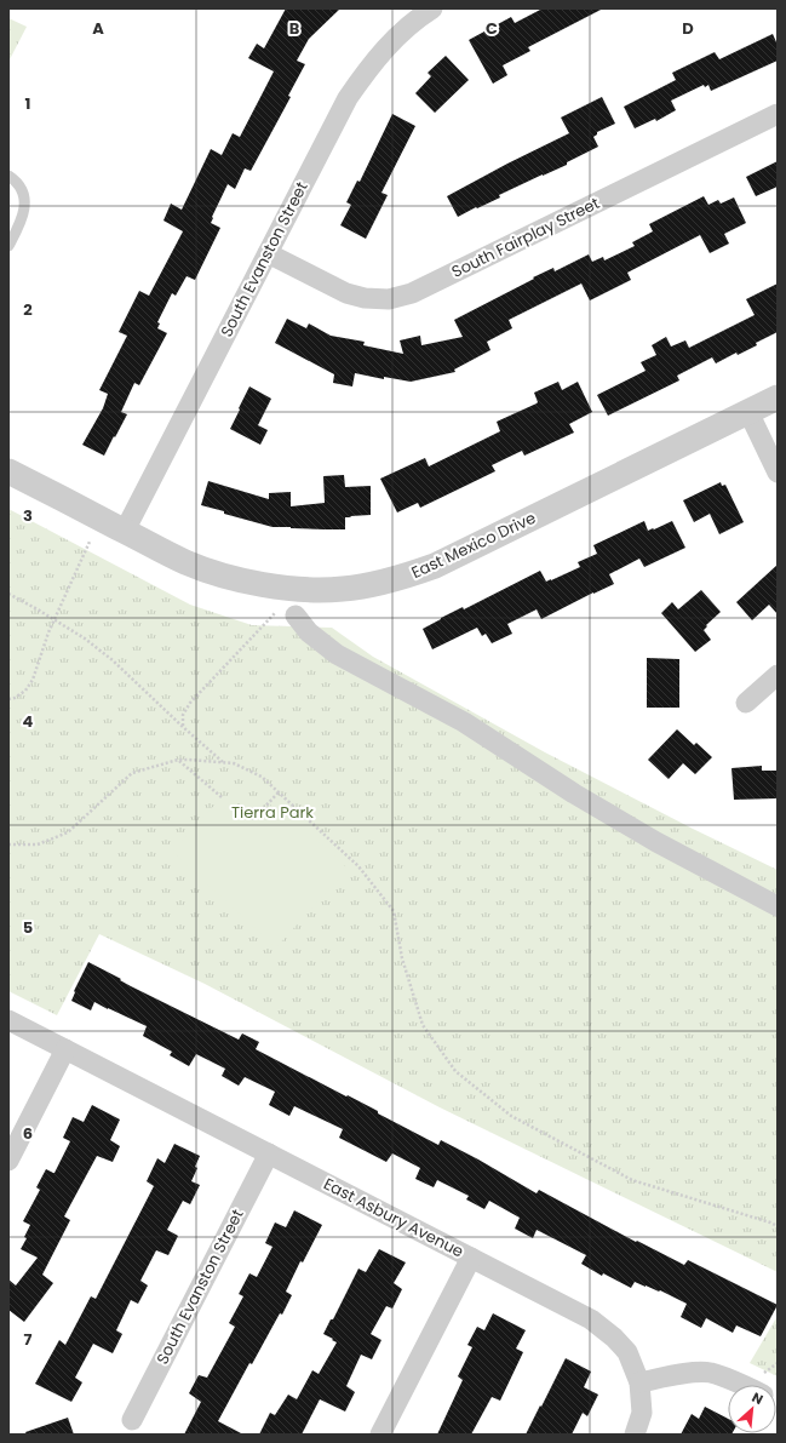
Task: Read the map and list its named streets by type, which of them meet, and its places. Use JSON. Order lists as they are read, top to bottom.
{
  "streets": {
    "street": [
      "South Fairplay Street",
      "South Evanston Street",
      "East Mexico Drive",
      "East Asbury Avenue"
    ]
  },
  "crossings": [
    ["South Fairplay Street", "South Evanston Street"],
    ["South Evanston Street", "East Mexico Drive"],
    ["South Evanston Street", "East Asbury Avenue"]
  ],
  "parks": ["Tierra Park"],
  "north": "top right",
  "grid": {
    "columns": [
      "A",
      "B",
      "C",
      "D"
    ],
    "rows": [
      "1",
      "2",
      "3",
      "4",
      "5",
      "6",
      "7"
    ]
  }
}
